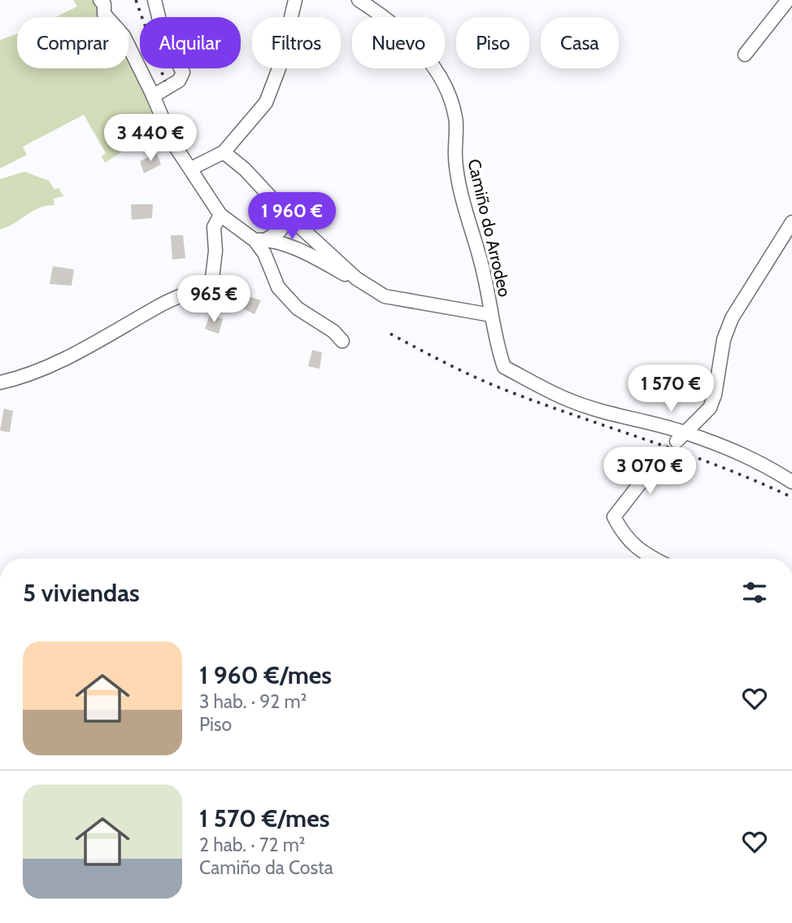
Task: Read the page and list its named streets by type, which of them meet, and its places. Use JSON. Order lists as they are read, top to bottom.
{
  "streets": {
    "street": ["Camiño do Arrodeo"]
  },
  "page": {
    "chip": [
      "Comprar",
      "Alquilar",
      "Filtros",
      "Nuevo",
      "Piso",
      "Casa"
    ],
    "price": [
      "3 440 €",
      "1 960 €",
      "965 €",
      "1 570 €",
      "3 070 €"
    ],
    "heading": "5 viviendas",
    "list": [
      {
        "name": "1 960 €/mes",
        "note": "3 hab. · 92 m² · Piso"
      },
      {
        "name": "1 570 €/mes",
        "note": "2 hab. · 72 m² · Camiño da Costa"
      }
    ]
  }
}
